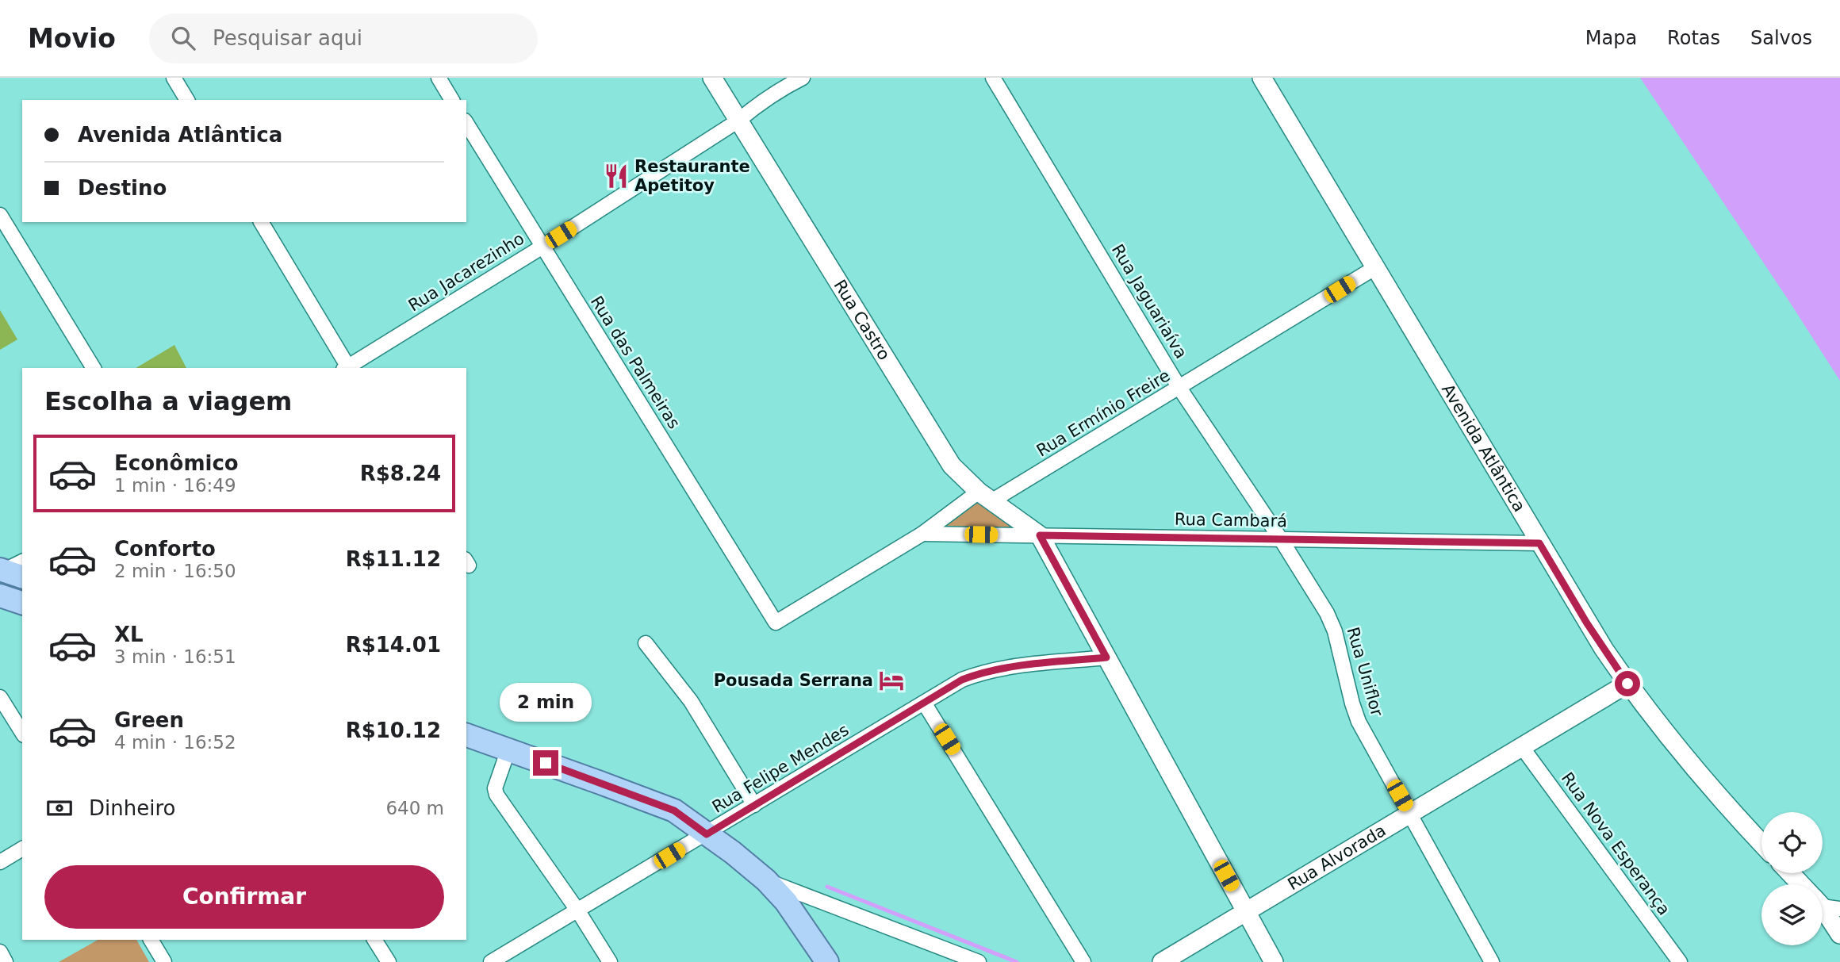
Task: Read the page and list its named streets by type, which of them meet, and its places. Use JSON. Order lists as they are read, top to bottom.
{
  "streets": {
    "street": [
      "Rua Jacarezinho",
      "Rua Jaguariaíva",
      "Rua Castro",
      "Rua das Palmeiras",
      "Rua Ermínio Freire",
      "Avenida Atlântica",
      "Rua Cambará",
      "Rua Uniflor",
      "Rua Felipe Mendes",
      "Rua Nova Esperança",
      "Rua Alvorada"
    ]
  },
  "crossings": [
    ["Rua Jacarezinho", "Rua Castro"],
    ["Rua Jacarezinho", "Rua das Palmeiras"],
    ["Rua Jaguariaíva", "Rua Ermínio Freire"],
    ["Rua Jaguariaíva", "Rua Cambará"],
    ["Rua Jaguariaíva", "Rua Uniflor"],
    ["Rua Castro", "Rua Ermínio Freire"],
    ["Rua Castro", "Rua Cambará"],
    ["Rua das Palmeiras", "Rua Ermínio Freire"],
    ["Rua Ermínio Freire", "Avenida Atlântica"],
    ["Rua Ermínio Freire", "Rua Cambará"],
    ["Avenida Atlântica", "Rua Cambará"],
    ["Avenida Atlântica", "Rua Alvorada"],
    ["Rua Cambará", "Rua Uniflor"],
    ["Rua Uniflor", "Rua Alvorada"],
    ["Rua Nova Esperança", "Rua Alvorada"]
  ],
  "places": {
    "restaurant": ["Restaurante Apetitoy"],
    "hotel": ["Pousada Serrana"]
  },
  "page": {
    "header": "Movio",
    "search": "Pesquisar aqui",
    "nav": ["Mapa", "Rotas", "Salvos"],
    "banner": ["Avenida Atlântica", "Destino"],
    "heading": "Escolha a viagem",
    "list": [
      {
        "name": "Econômico",
        "note": "1 min · 16:49",
        "value": "R$8.24"
      },
      {
        "name": "Conforto",
        "note": "2 min · 16:50",
        "value": "R$11.12"
      },
      {
        "name": "XL",
        "note": "3 min · 16:51",
        "value": "R$14.01"
      },
      {
        "name": "Green",
        "note": "4 min · 16:52",
        "value": "R$10.12"
      }
    ],
    "bubble": "2 min",
    "pay": ["Dinheiro", "640 m"],
    "buttons": "Confirmar"
  }
}
